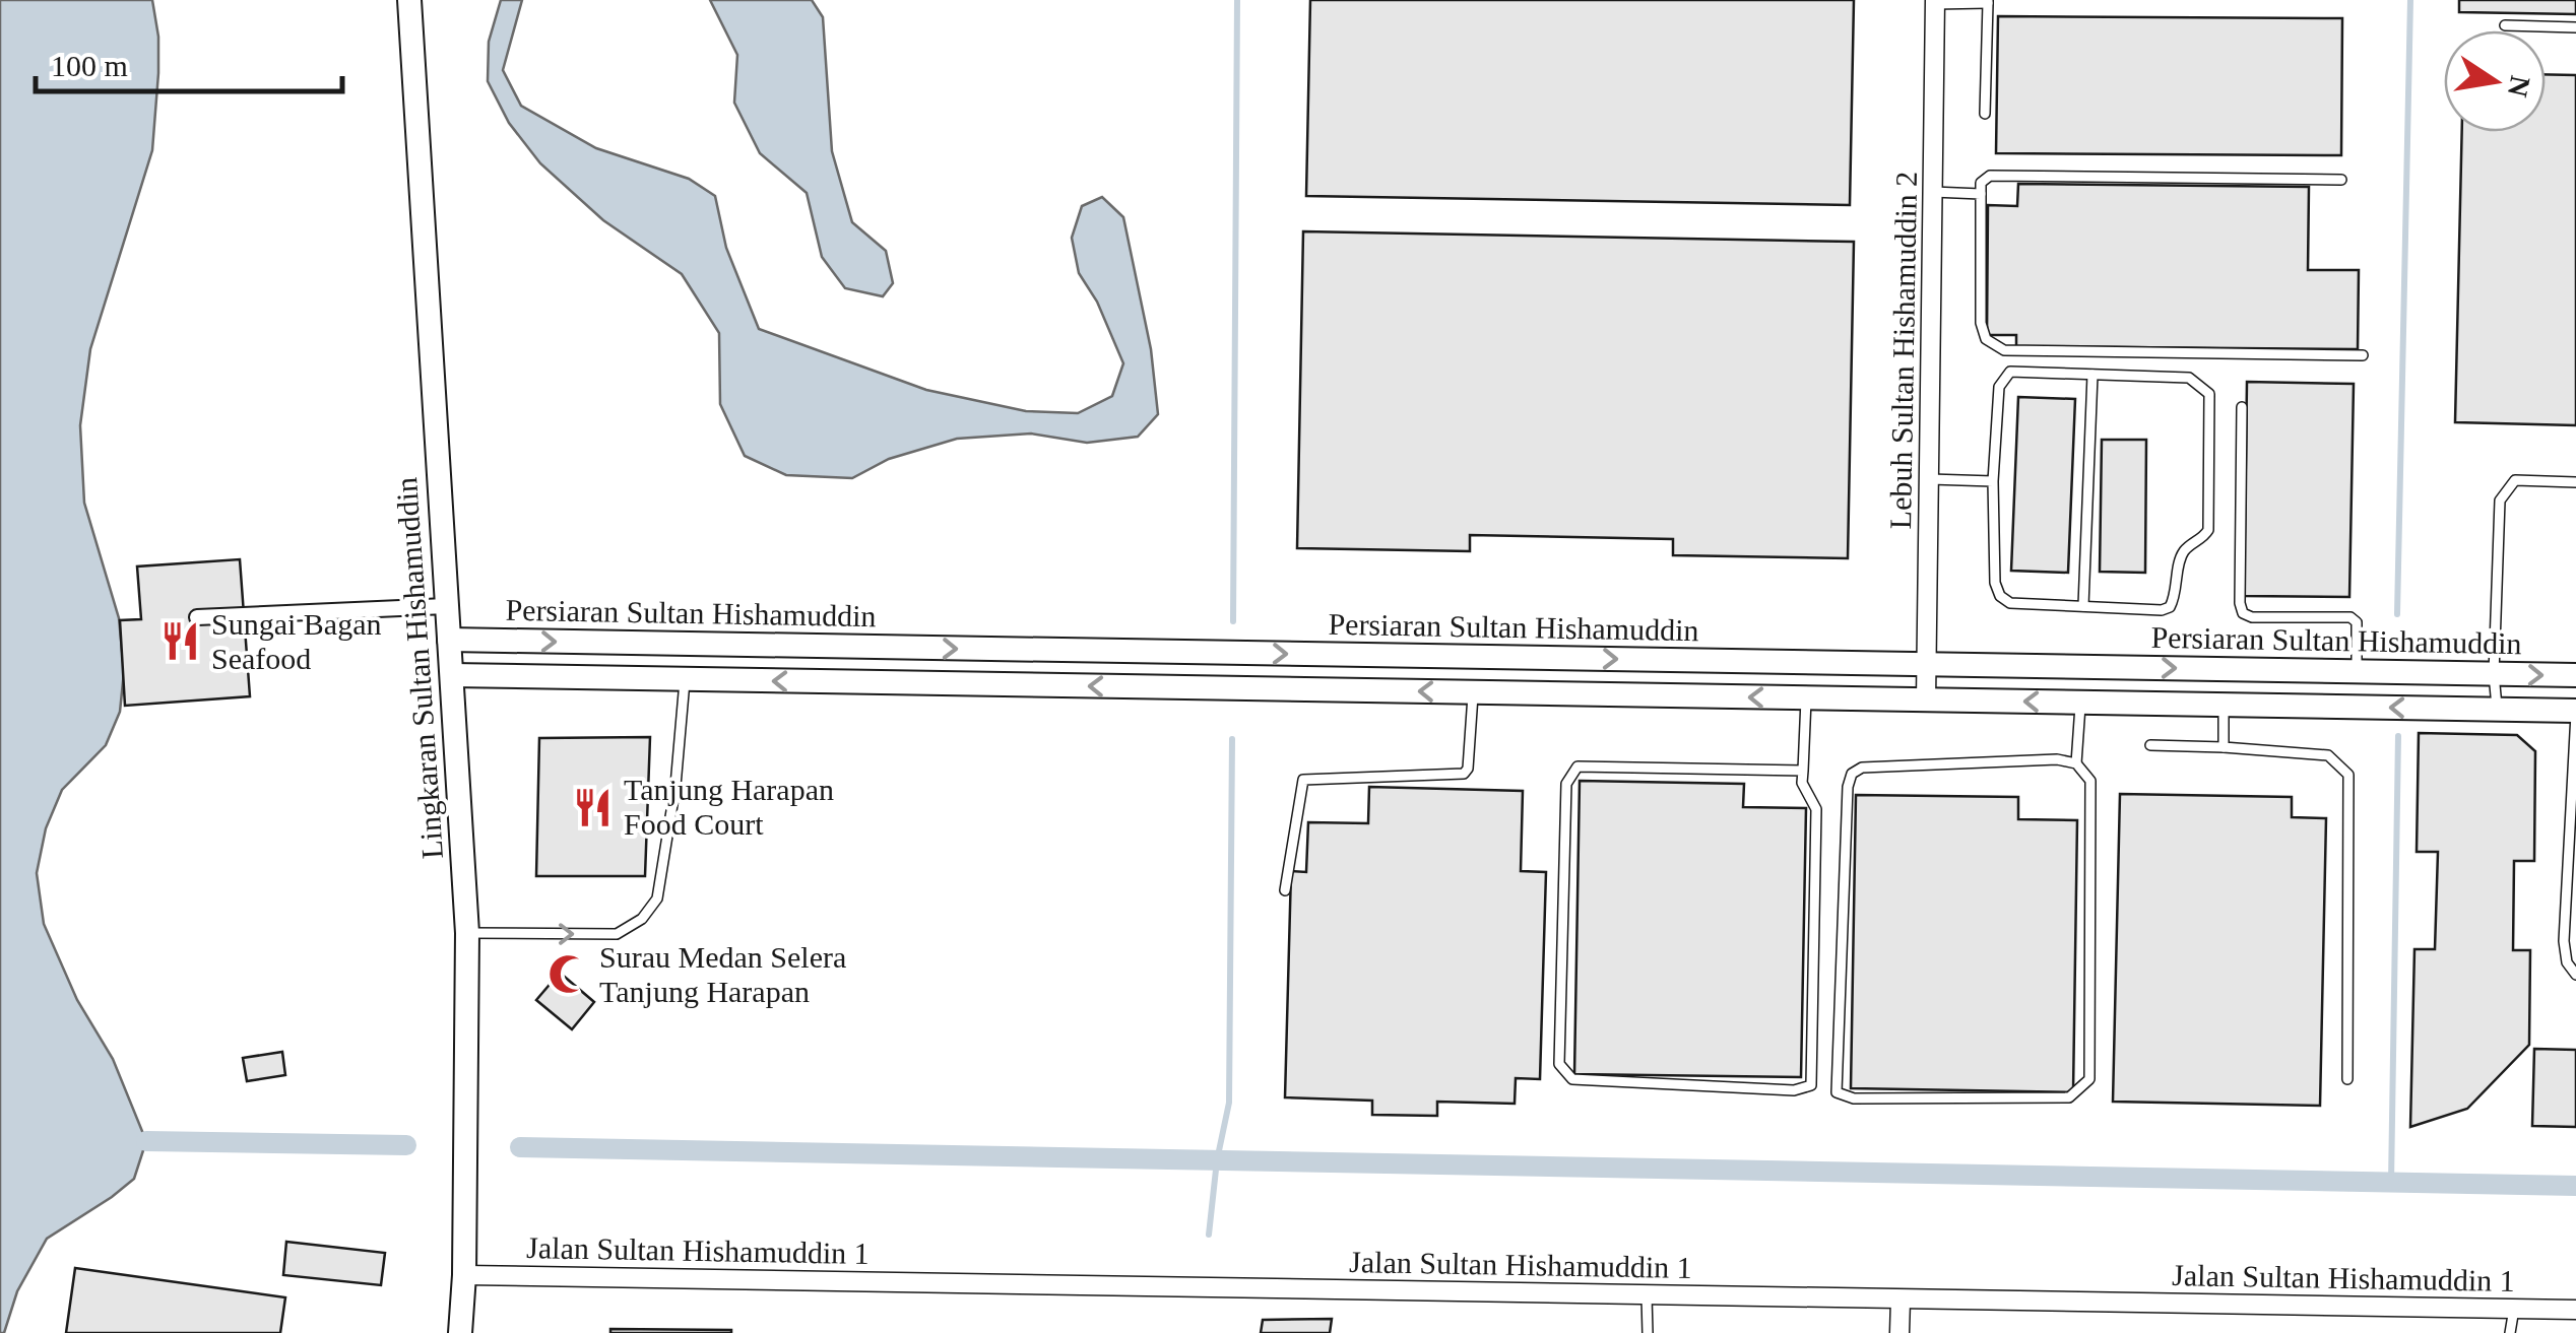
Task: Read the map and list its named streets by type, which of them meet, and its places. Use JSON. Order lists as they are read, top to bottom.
{
  "streets": {
    "street": [
      "Lebuh Sultan Hishamuddin 2",
      "Persiaran Sultan Hishamuddin",
      "Lingkaran Sultan Hishamuddin",
      "Jalan Sultan Hishamuddin 1"
    ]
  },
  "crossings": [
    ["Lebuh Sultan Hishamuddin 2", "Persiaran Sultan Hishamuddin"],
    ["Persiaran Sultan Hishamuddin", "Lingkaran Sultan Hishamuddin"],
    ["Lingkaran Sultan Hishamuddin", "Jalan Sultan Hishamuddin 1"]
  ],
  "places": {
    "restaurant": ["Sungai Bagan Seafood", "Tanjung Harapan Food Court"],
    "mosque": ["Surau Medan Selera Tanjung Harapan"]
  },
  "scale_bar": "100 m",
  "north": "right"
}
